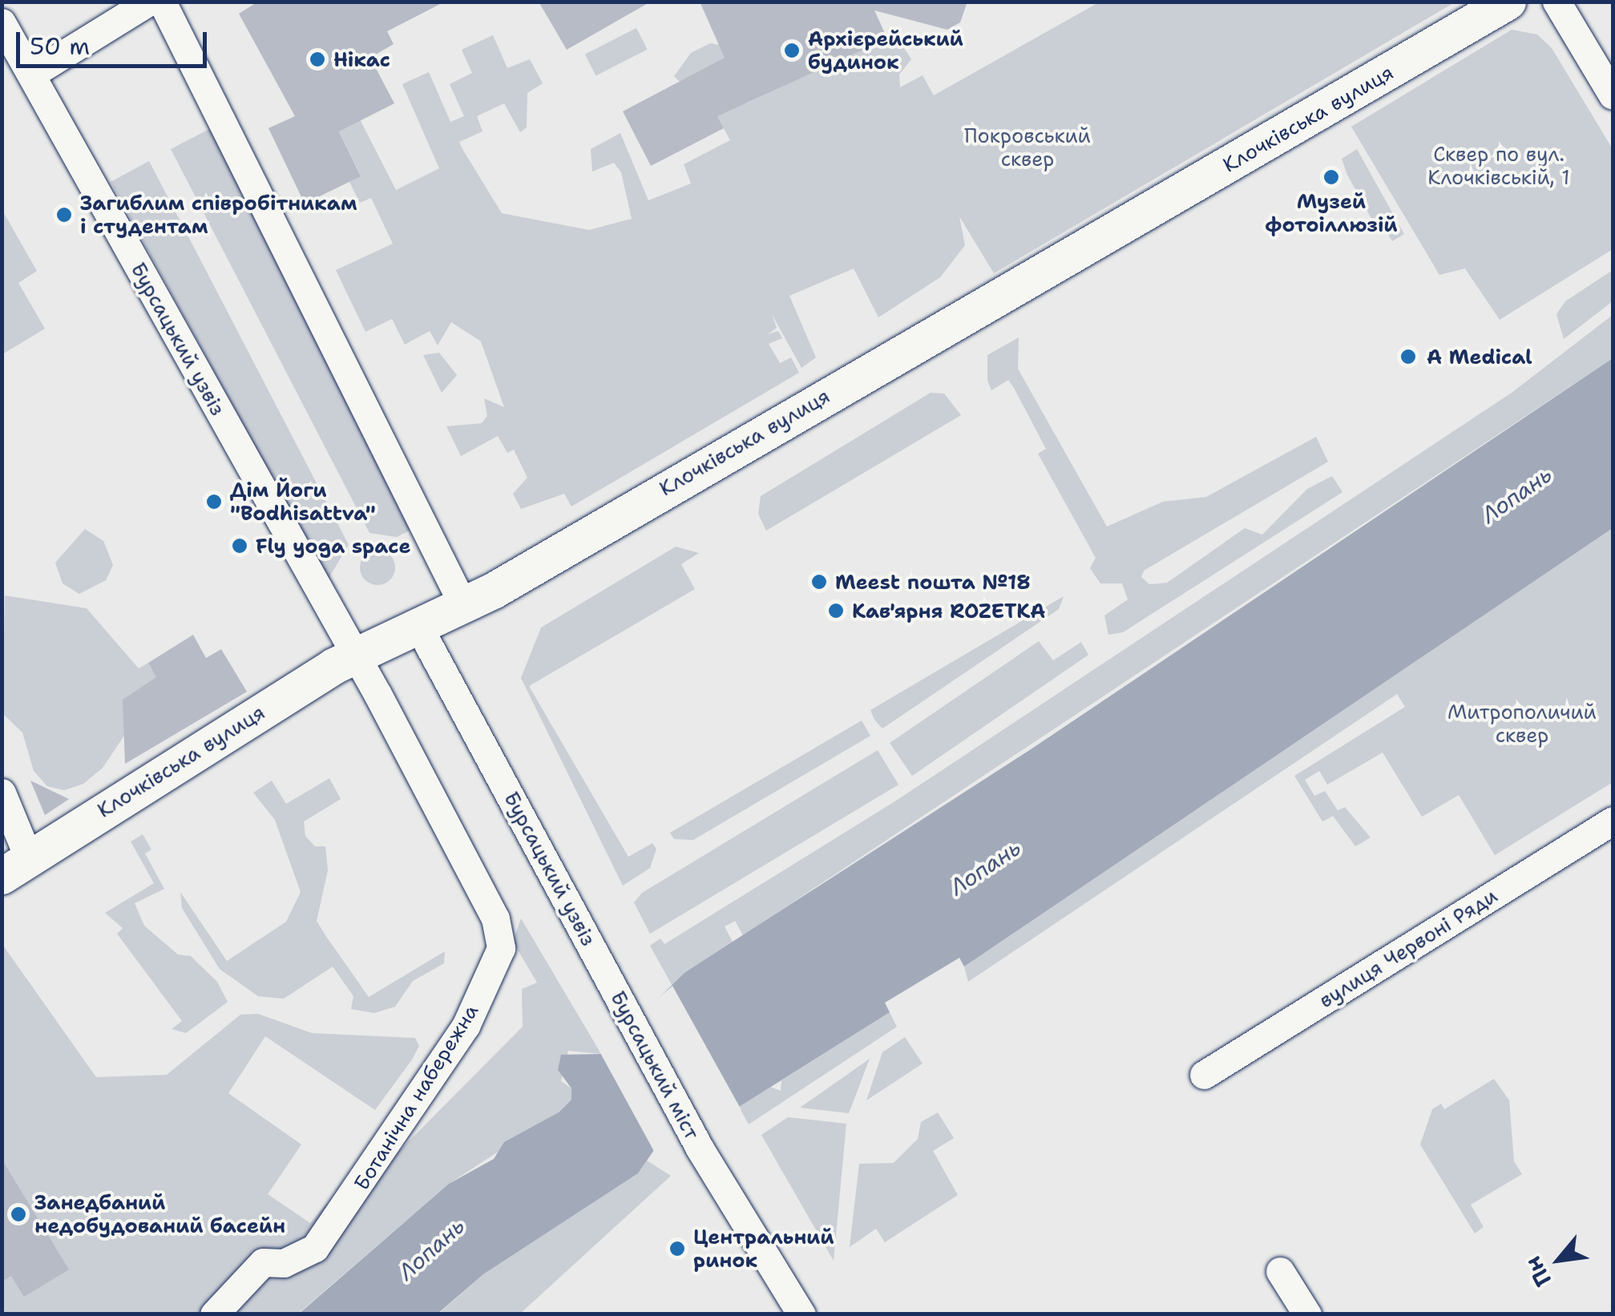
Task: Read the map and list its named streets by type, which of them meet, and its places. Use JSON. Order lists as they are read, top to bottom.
{
  "streets": {
    "main road": ["Клочківська вулиця"],
    "street": [
      "Бурсацький узвіз",
      "вулиця Червоні Ряди",
      "Бурсацький міст",
      "Ботанічна набережна"
    ]
  },
  "crossings": [
    ["Клочківська вулиця", "Бурсацький узвіз"],
    ["Клочківська вулиця", "Ботанічна набережна"],
    ["Бурсацький узвіз", "Бурсацький міст"],
    ["Бурсацький узвіз", "Ботанічна набережна"]
  ],
  "water": ["Лопань"],
  "parks": ["Покровський сквер", "Сквер по вул. Клочківській, 1", "Митрополичий сквер"],
  "places": [
    "Архієрейський будинок",
    "Нікас",
    "Музей фотоіллюзій",
    "Загиблим співробітникам і студентам",
    "A Medical",
    "Дім Йоги \"Bodhisattva\"",
    "Fly yoga space",
    "Meest пошта №18",
    "Кав'ярня ROZETKA",
    "Занедбаний недобудований басейн",
    "Центральний ринок"
  ],
  "scale_bar": "50 m",
  "north": "bottom left"
}
